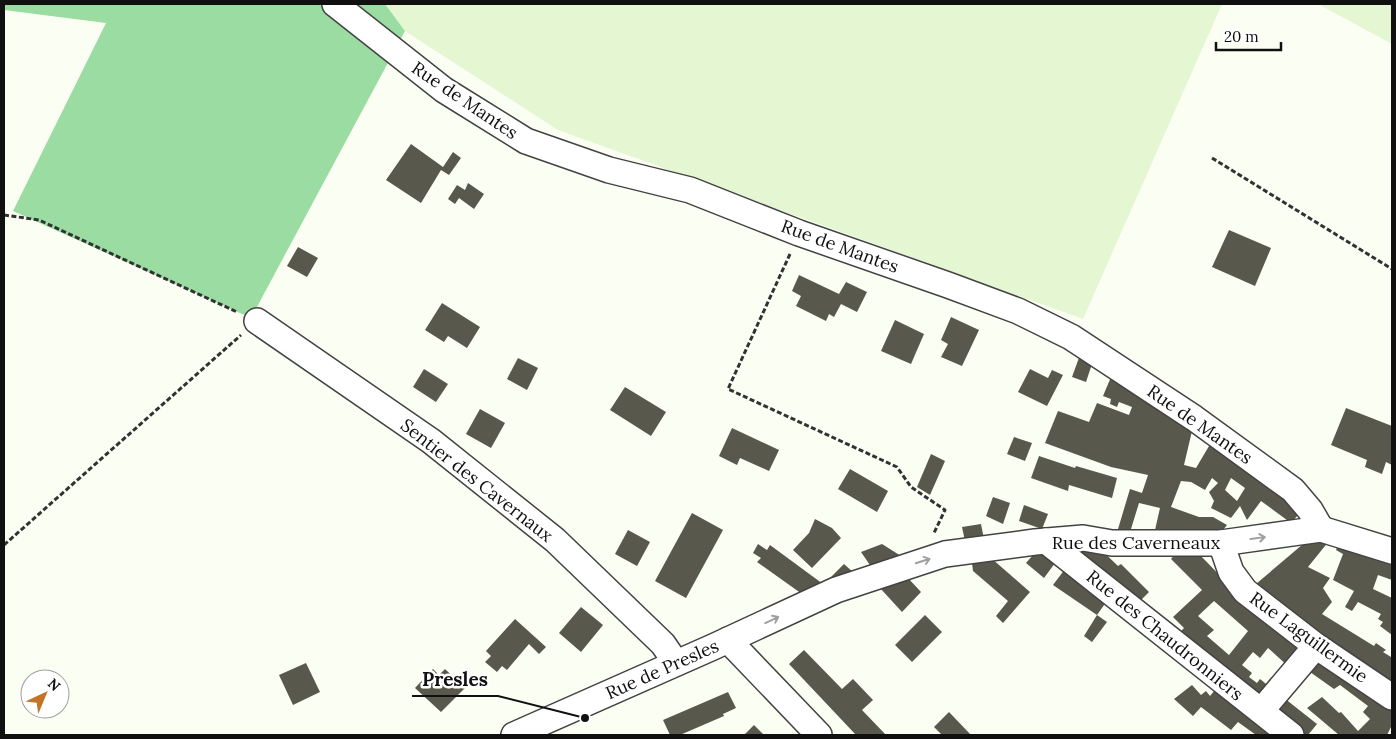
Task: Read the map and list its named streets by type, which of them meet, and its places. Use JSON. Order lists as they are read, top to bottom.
{
  "streets": {
    "street": [
      "Rue de Mantes",
      "Sentier des Cavernaux",
      "Rue des Caverneaux",
      "Rue des Chaudronniers",
      "Rue Laguillermie",
      "Rue de Presles"
    ]
  },
  "crossings": [
    ["Rue de Mantes", "Rue des Caverneaux"],
    ["Sentier des Cavernaux", "Rue de Presles"],
    ["Rue des Caverneaux", "Rue des Chaudronniers"],
    ["Rue des Caverneaux", "Rue Laguillermie"],
    ["Rue des Caverneaux", "Rue de Presles"],
    ["Rue des Chaudronniers", "Rue Laguillermie"]
  ],
  "one_way": ["Rue des Caverneaux"],
  "places": ["Presles"],
  "scale_bar": "20 m",
  "north": "top right"
}
